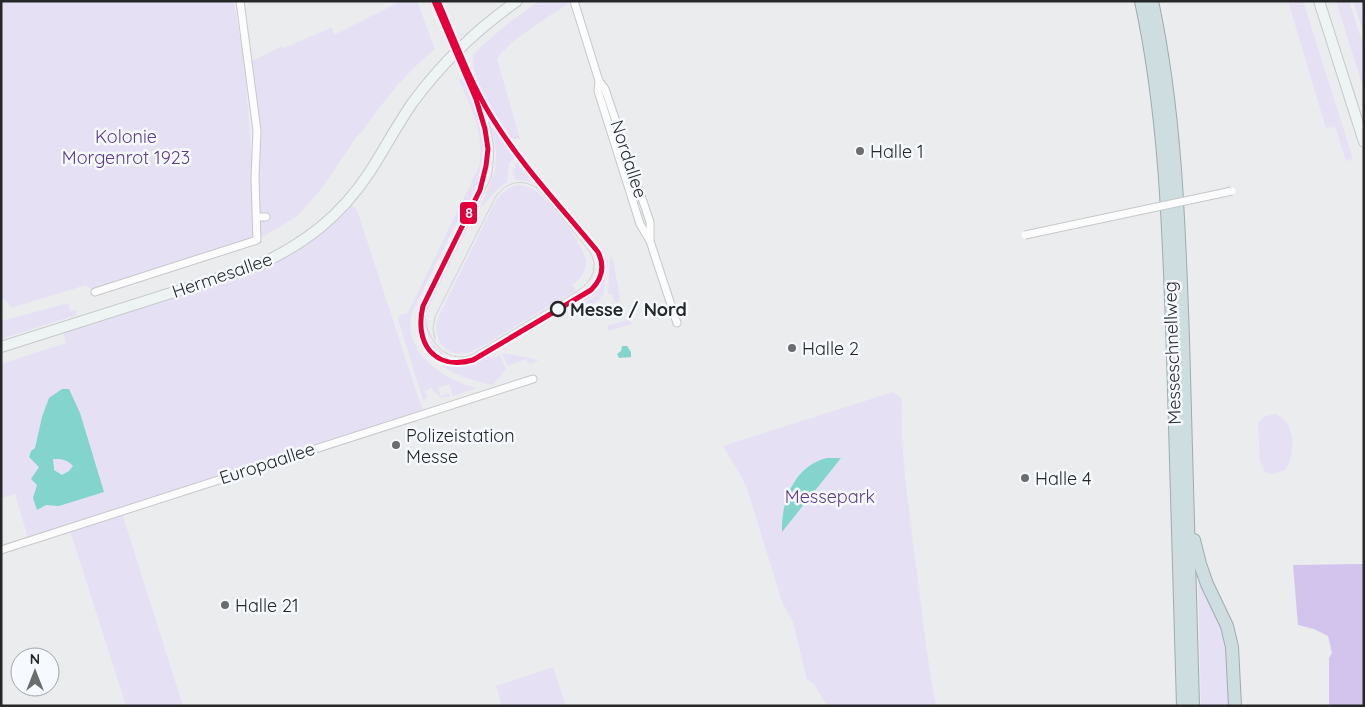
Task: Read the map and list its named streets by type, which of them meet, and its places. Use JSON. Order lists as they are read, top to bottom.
{
  "streets": {
    "highway": ["Messeschnellweg"],
    "main road": ["Hermesallee"],
    "street": ["Nordallee", "Europaallee"]
  },
  "parks": ["Kolonie Morgenrot 1923", "Messepark"],
  "places": [
    "Halle 1",
    "Messe / Nord",
    "Halle 2",
    "Polizeistation Messe",
    "Halle 4",
    "Halle 21"
  ],
  "lines": ["transit line 8"],
  "north": "top"
}
